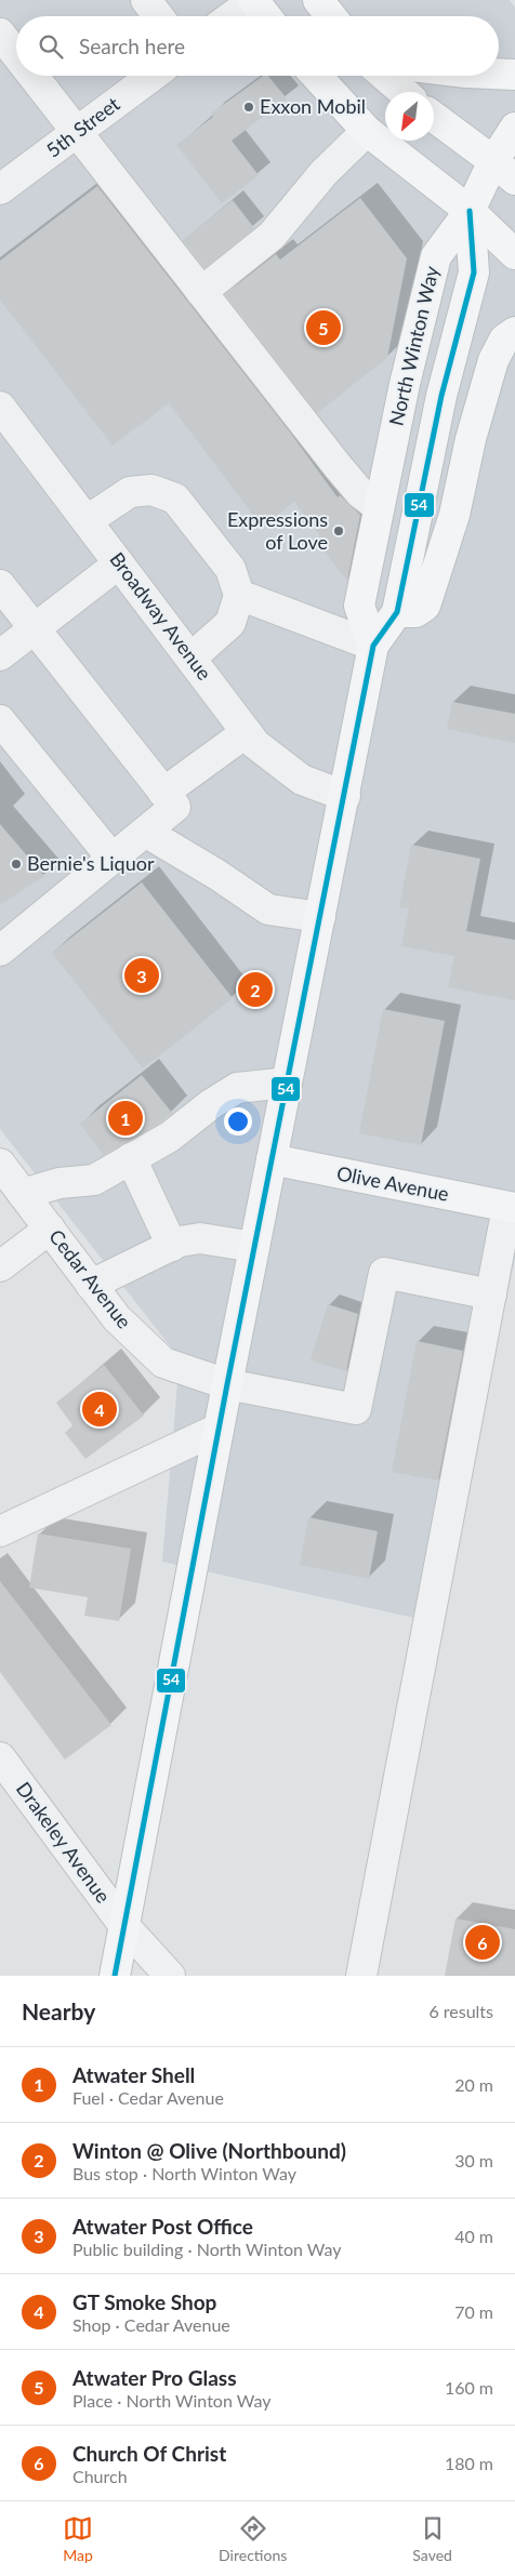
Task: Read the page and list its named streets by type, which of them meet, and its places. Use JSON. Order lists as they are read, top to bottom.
{
  "streets": {
    "main road": ["North Winton Way", "Olive Avenue"],
    "street": [
      "5th Street",
      "Broadway Avenue",
      "Cedar Avenue",
      "Drakeley Avenue"
    ]
  },
  "crossings": [
    ["North Winton Way", "Broadway Avenue"],
    ["North Winton Way", "Olive Avenue"],
    ["North Winton Way", "Cedar Avenue"],
    ["North Winton Way", "Drakeley Avenue"]
  ],
  "places": ["Exxon Mobil", "Expressions of Love", "Bernie's Liquor"],
  "lines": ["transit line 54"],
  "north": "bottom left",
  "page": {
    "search": "Search here",
    "pins": [
      "5",
      "3",
      "2",
      "1",
      "4",
      "6"
    ],
    "heading": ["Nearby", "6 results"],
    "list": [
      {
        "mark": "1",
        "name": "Atwater Shell",
        "note": "Fuel · Cedar Avenue",
        "value": "20 m"
      },
      {
        "mark": "2",
        "name": "Winton @ Olive (Northbound)",
        "note": "Bus stop · North Winton Way",
        "value": "30 m"
      },
      {
        "mark": "3",
        "name": "Atwater Post Office",
        "note": "Public building · North Winton Way",
        "value": "40 m"
      },
      {
        "mark": "4",
        "name": "GT Smoke Shop",
        "note": "Shop · Cedar Avenue",
        "value": "70 m"
      },
      {
        "mark": "5",
        "name": "Atwater Pro Glass",
        "note": "Place · North Winton Way",
        "value": "160 m"
      },
      {
        "mark": "6",
        "name": "Church Of Christ",
        "note": "Church",
        "value": "180 m"
      }
    ],
    "nav": ["Map", "Directions", "Saved"]
  }
}
